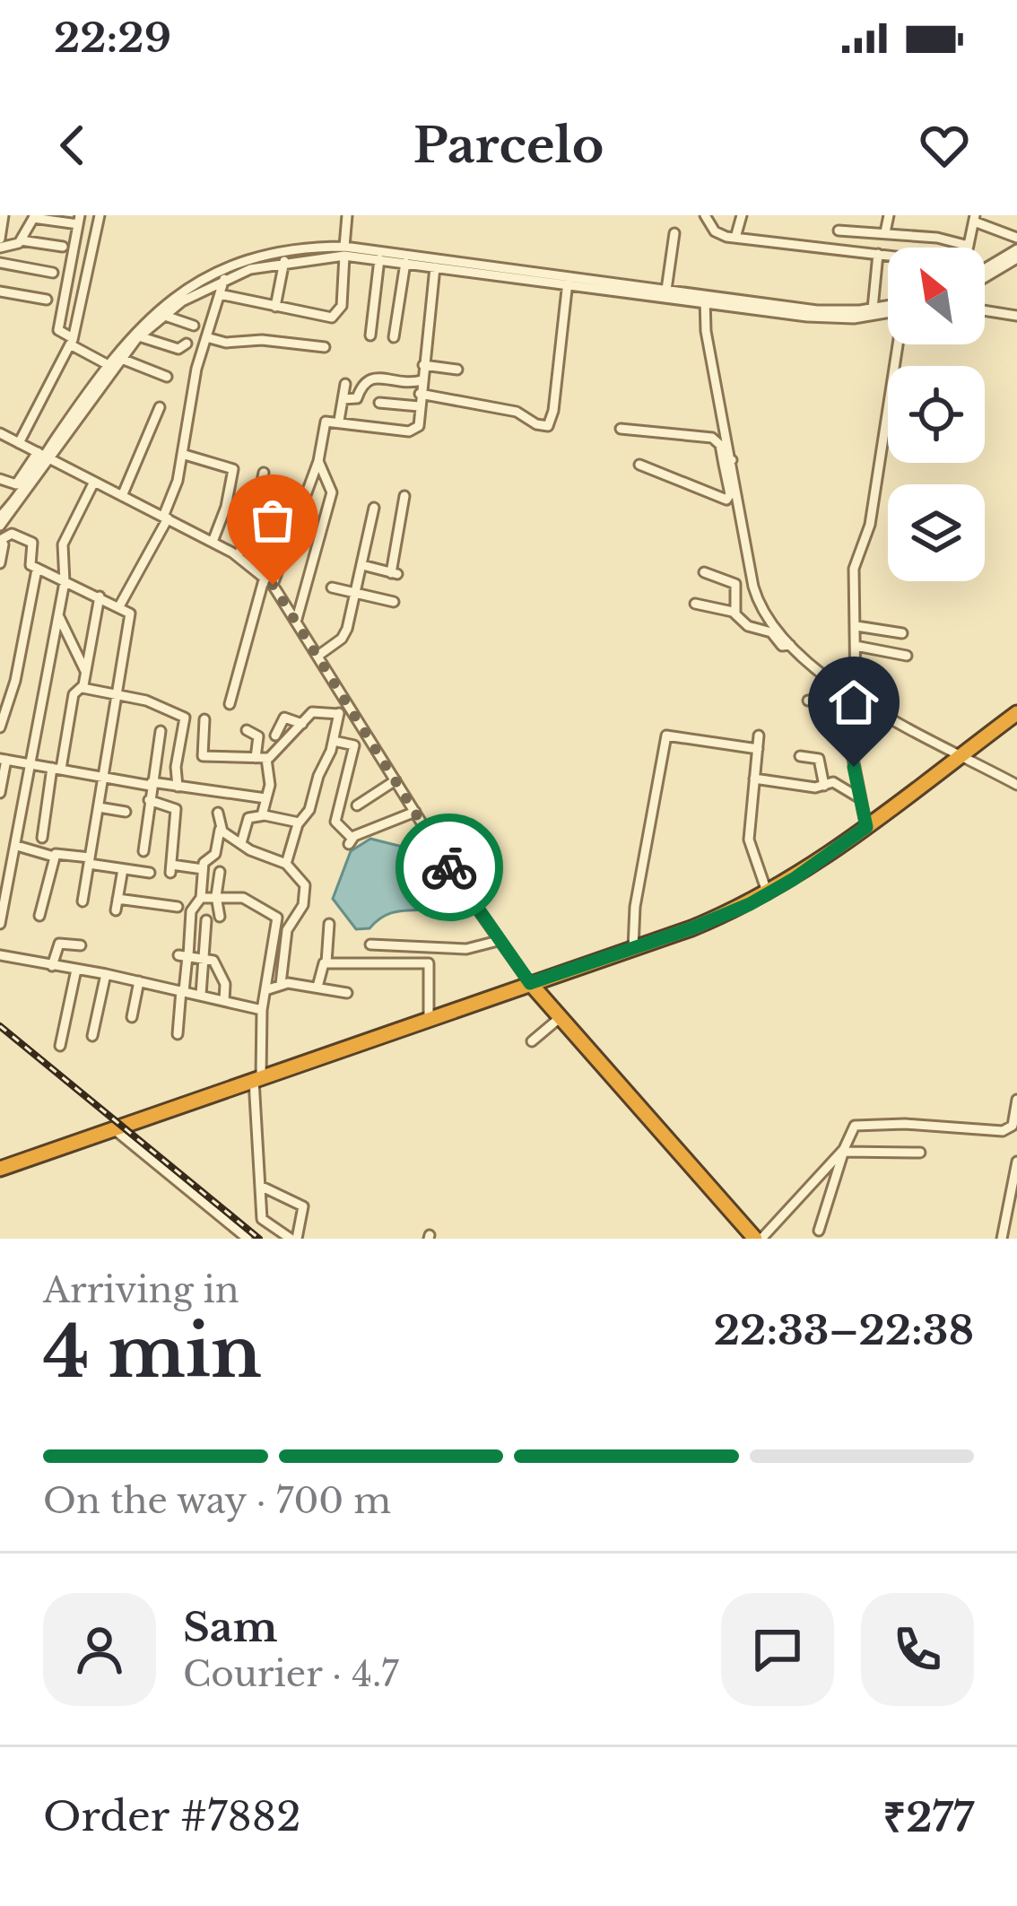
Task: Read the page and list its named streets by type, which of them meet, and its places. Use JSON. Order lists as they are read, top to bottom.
{
  "north": "top left",
  "page": {
    "status": "22:29",
    "header": "Parcelo",
    "heading": ["4 min", "Arriving in", "22:33–22:38"],
    "panel": [
      "Sam",
      "Courier · 4.7",
      "Order #7882",
      "₹277"
    ],
    "bar": "On the way · 700 m"
  }
}
